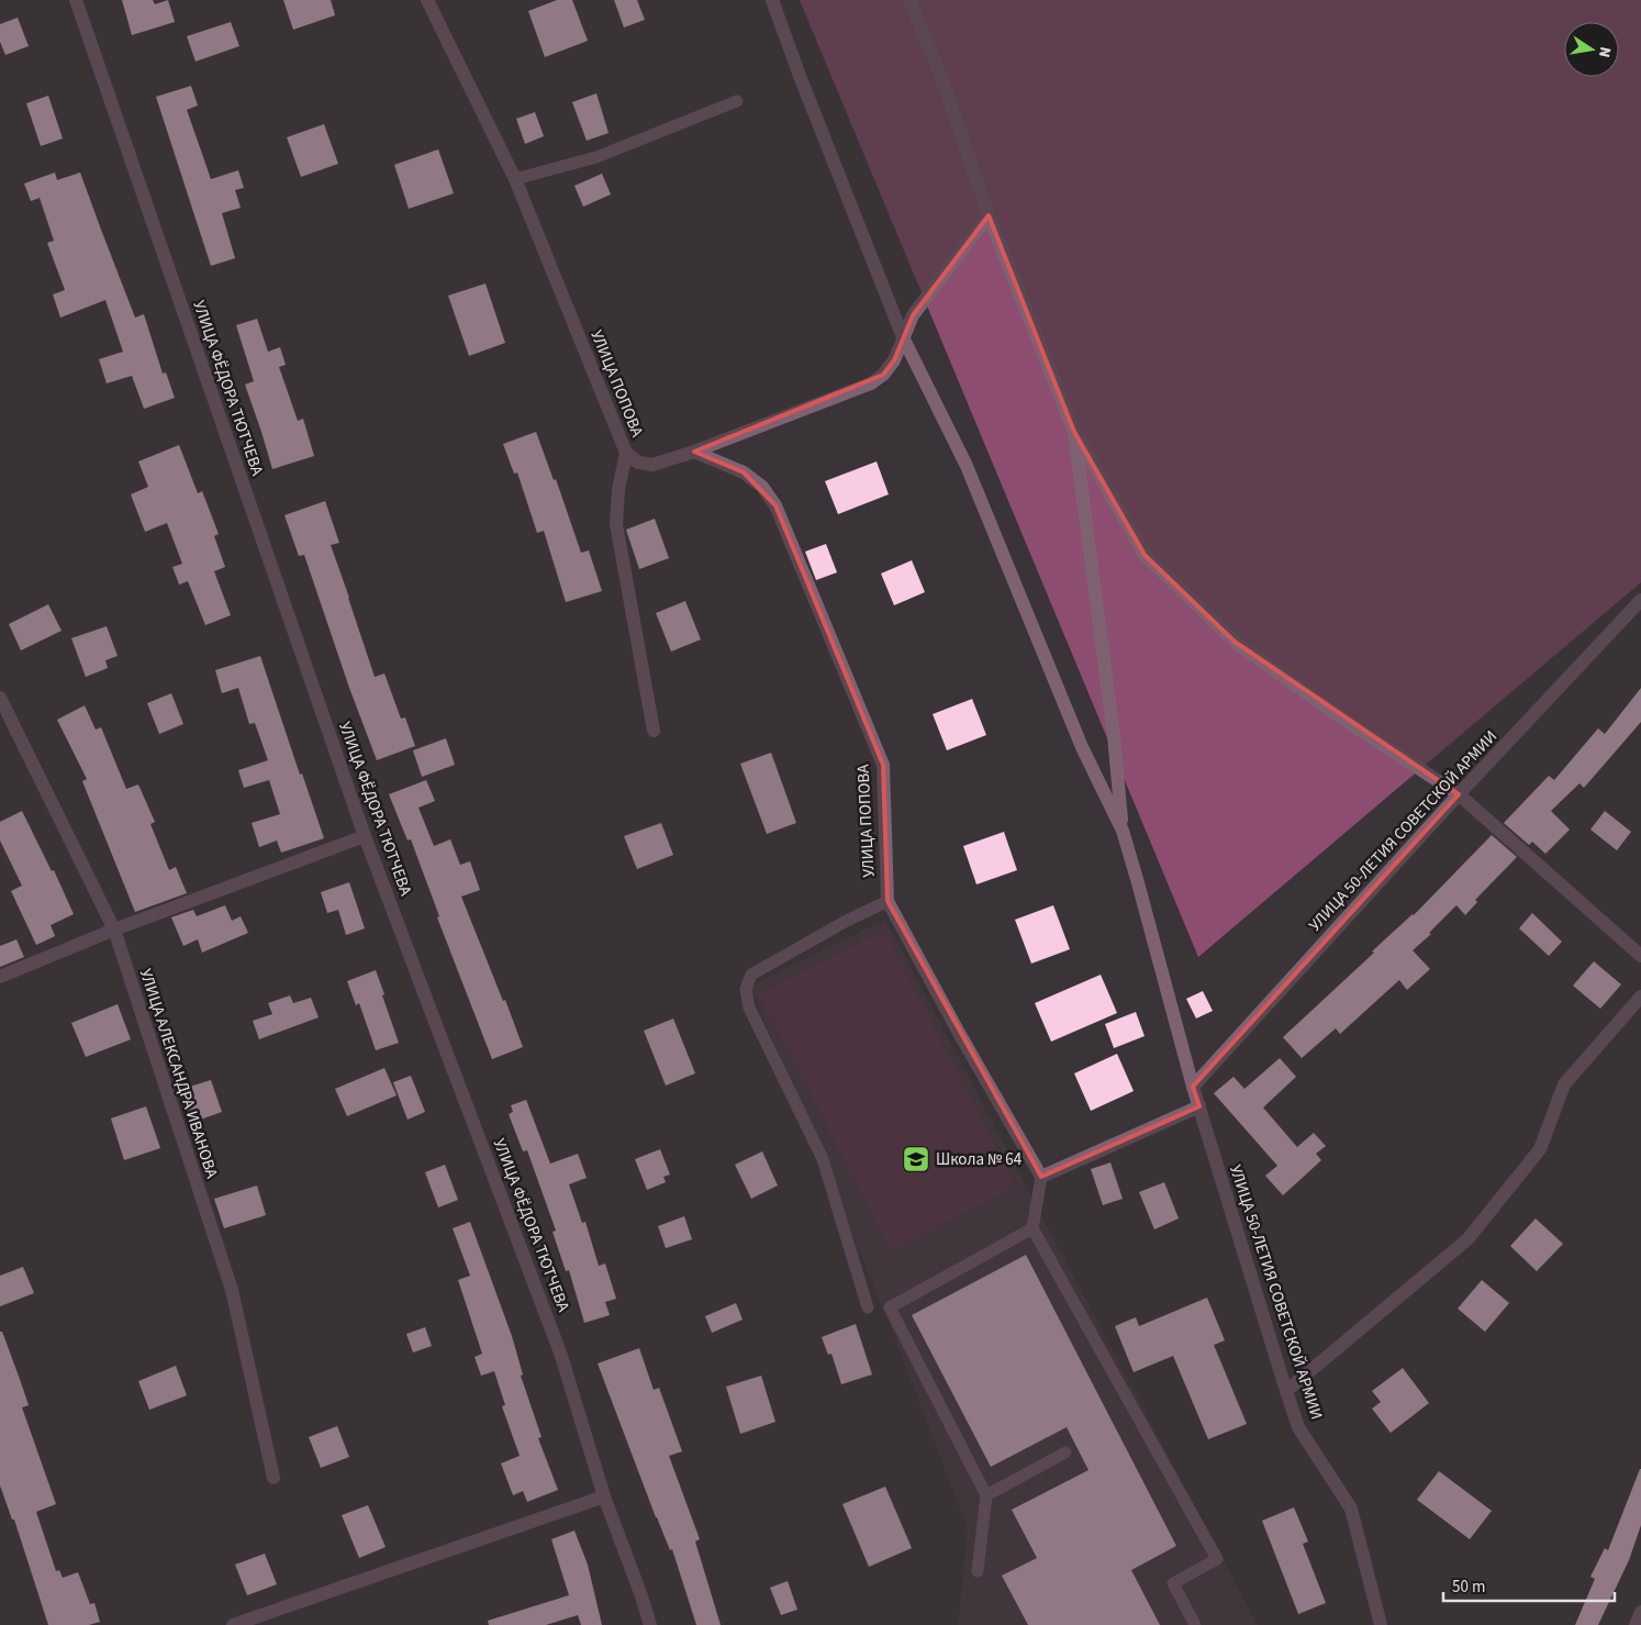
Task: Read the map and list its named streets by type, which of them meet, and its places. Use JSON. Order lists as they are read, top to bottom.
{
  "streets": {
    "street": [
      "УЛИЦА ПОПОВА",
      "УЛИЦА ФЁДОРА ТЮТЧЕВА",
      "УЛИЦА 50-ЛЕТИЯ СОВЕТСКОЙ АРМИИ",
      "УЛИЦА АЛЕКСАНДРА ИВАНОВА"
    ]
  },
  "places": {
    "school or university": ["Школа № 64"]
  },
  "scale_bar": "50 m",
  "north": "right"
}
